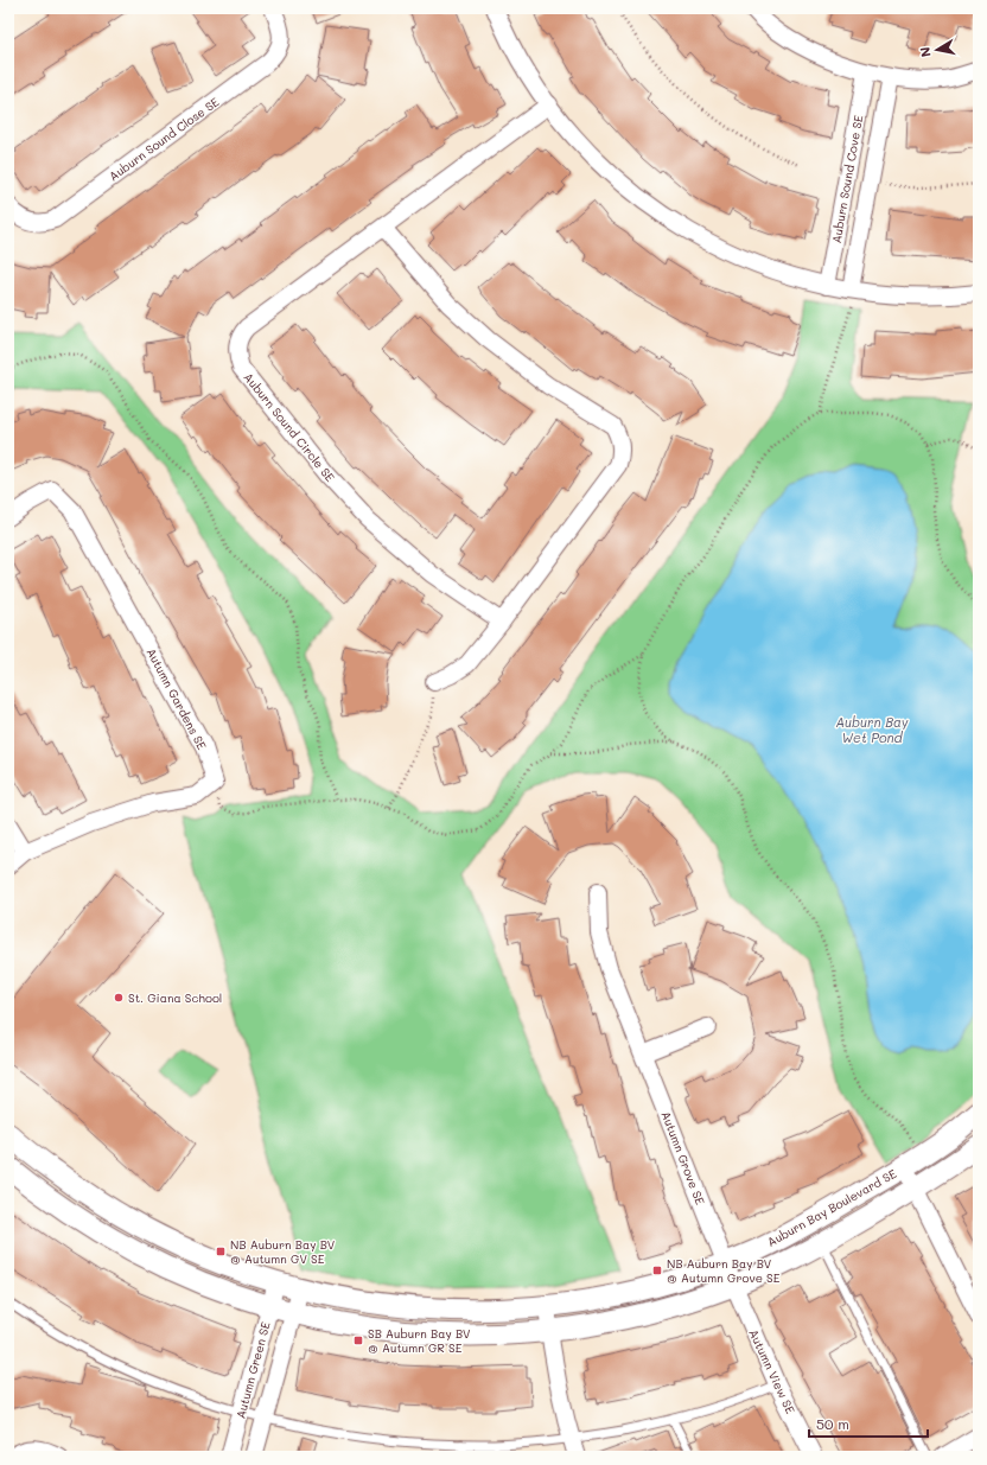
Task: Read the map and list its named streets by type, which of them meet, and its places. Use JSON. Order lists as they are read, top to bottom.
{
  "streets": {
    "street": [
      "Auburn Sound Close SE",
      "Auburn Sound Cove SE",
      "Auburn Sound Circle SE",
      "Autumn Gardens SE",
      "Autumn Grove SE",
      "Auburn Bay Boulevard SE",
      "Autumn Green SE",
      "Autumn View SE"
    ]
  },
  "crossings": [
    ["Autumn Grove SE", "Auburn Bay Boulevard SE"],
    ["Autumn Grove SE", "Autumn View SE"],
    ["Auburn Bay Boulevard SE", "Autumn Green SE"],
    ["Auburn Bay Boulevard SE", "Autumn View SE"]
  ],
  "water": ["Auburn Bay Wet Pond"],
  "places": {
    "other": ["St. Giana School"],
    "transit": ["NB Auburn Bay BV @ Autumn GV SE", "NB Auburn Bay BV @ Autumn Grove SE", "SB Auburn Bay BV @ Autumn GR SE"]
  },
  "scale_bar": "50 m",
  "north": "left"
}
